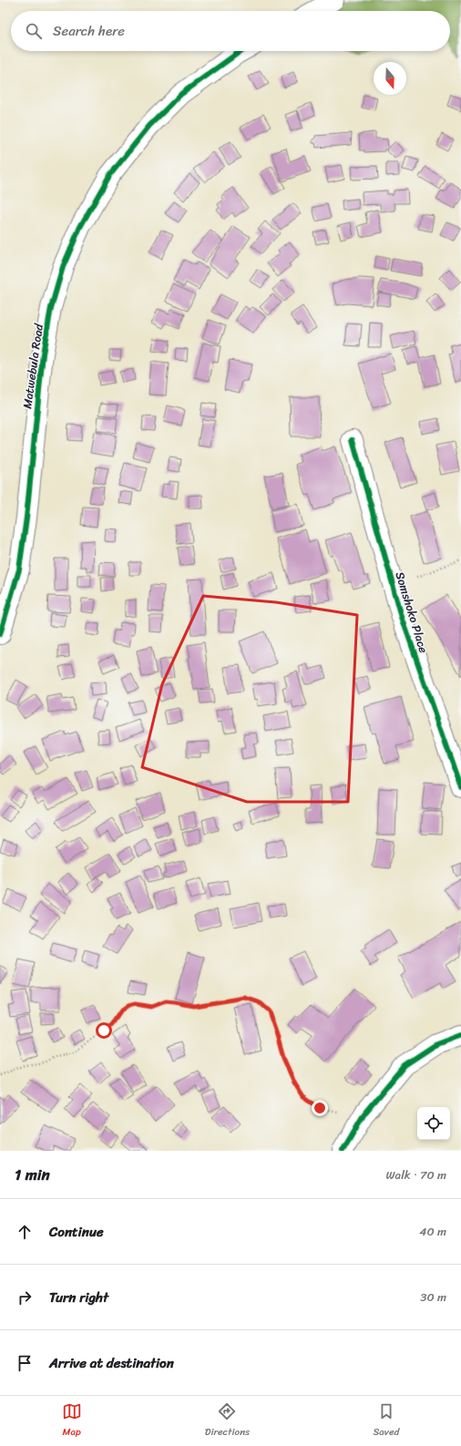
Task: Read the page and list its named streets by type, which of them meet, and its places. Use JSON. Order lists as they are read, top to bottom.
{
  "streets": {
    "street": ["Matwebula Road", "Somshoko Place"]
  },
  "north": "bottom",
  "page": {
    "search": "Search here",
    "heading": ["1 min", "Walk · 70 m"],
    "list": [
      ["Continue", "40 m"],
      ["Turn right", "30 m"],
      "Arrive at destination"
    ],
    "nav": ["Map", "Directions", "Saved"]
  }
}
